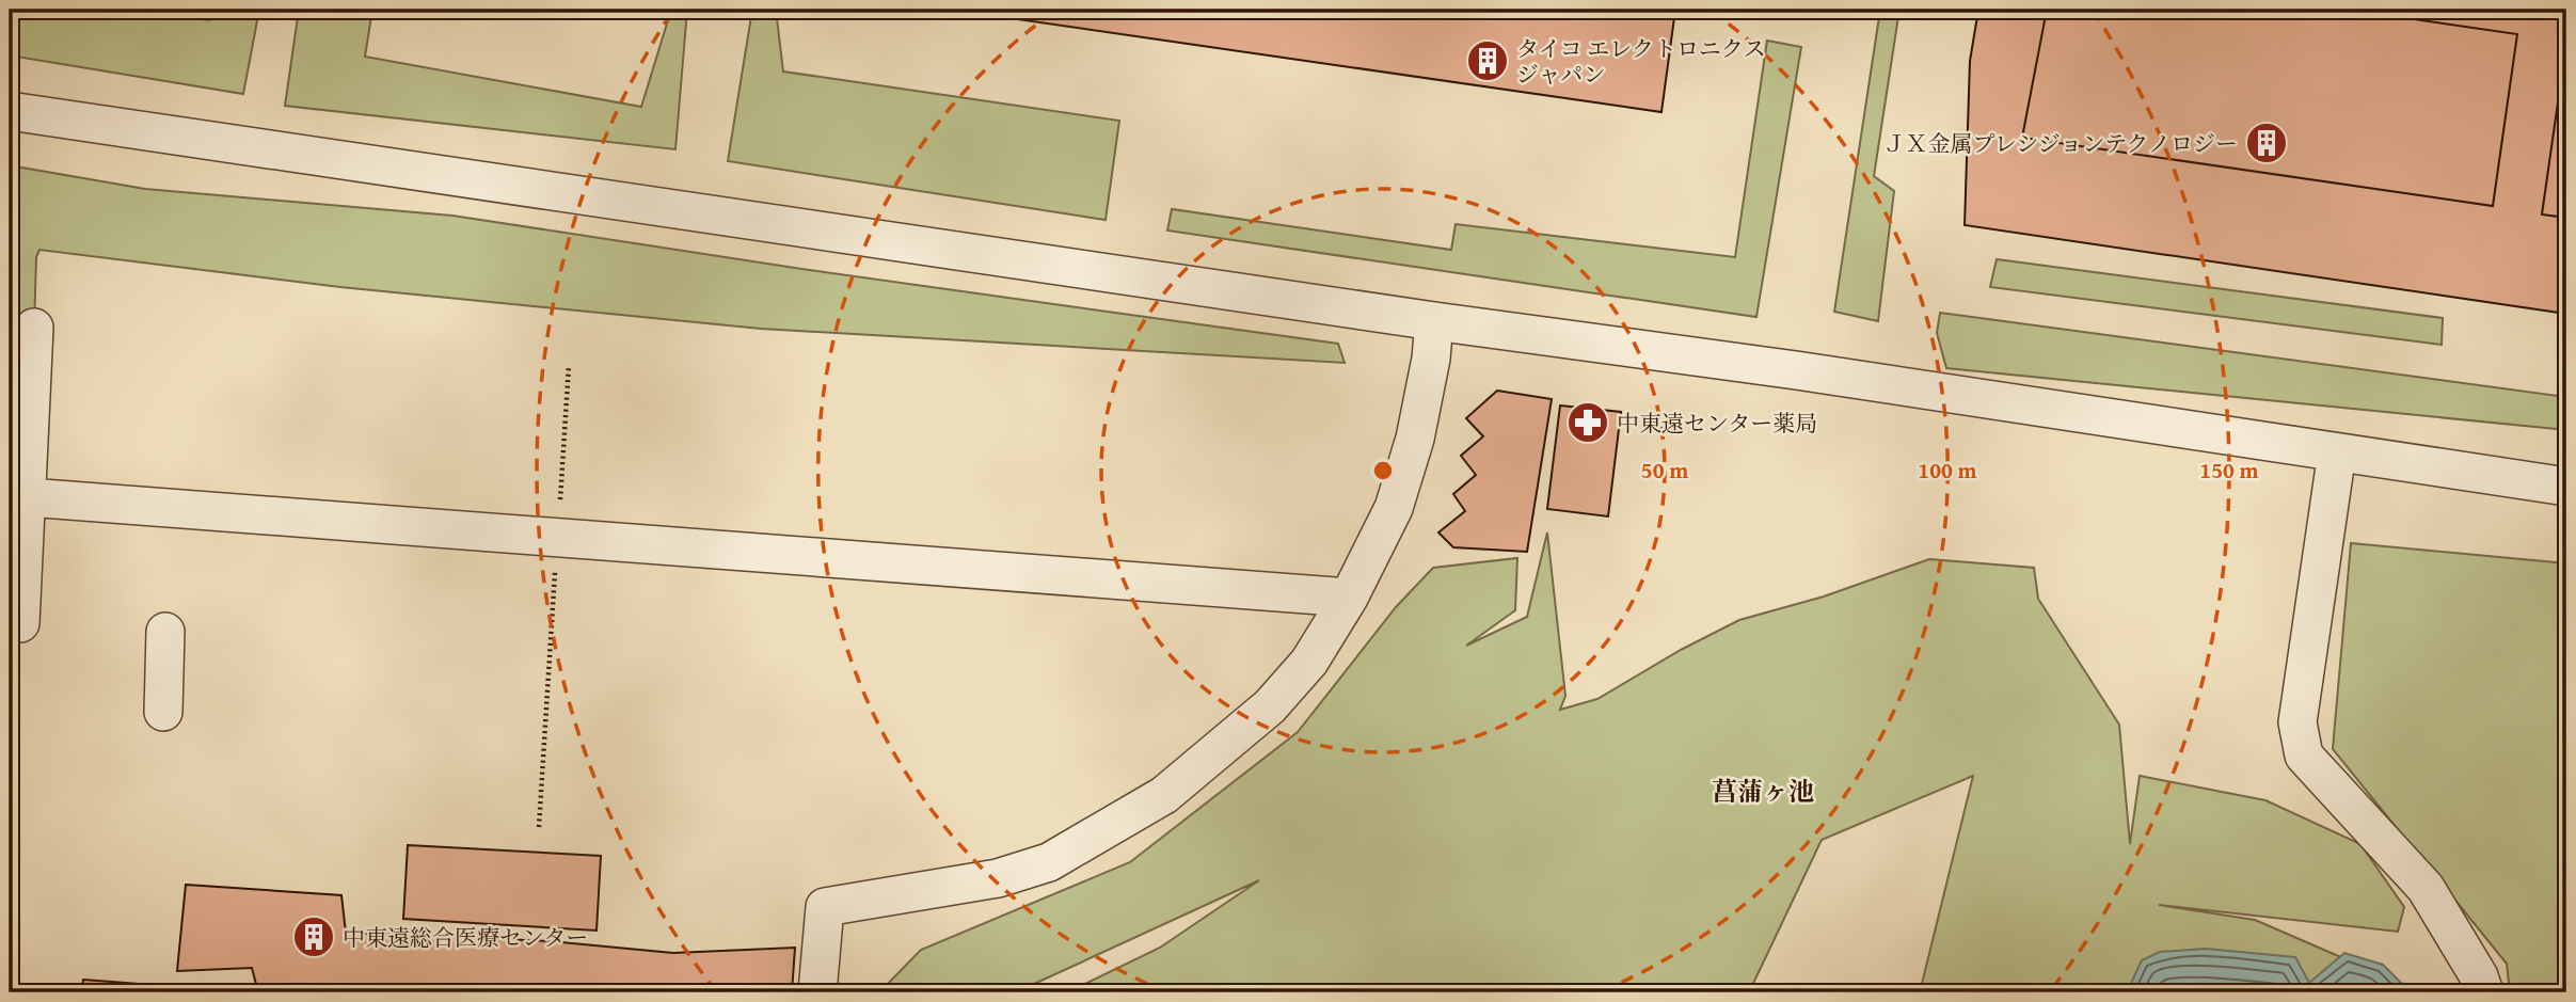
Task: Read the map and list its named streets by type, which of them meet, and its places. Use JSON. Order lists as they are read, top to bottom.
{
  "districts": ["菖蒲ヶ池"],
  "places": {
    "building": ["タイコ エレクトロニクス ジャパン", "ＪＸ金属プレシジョンテクノロジー", "中東遠総合医療センター"],
    "pharmacy": ["中東遠センター薬局"]
  },
  "rings": ["50 m", "100 m", "150 m"]
}
